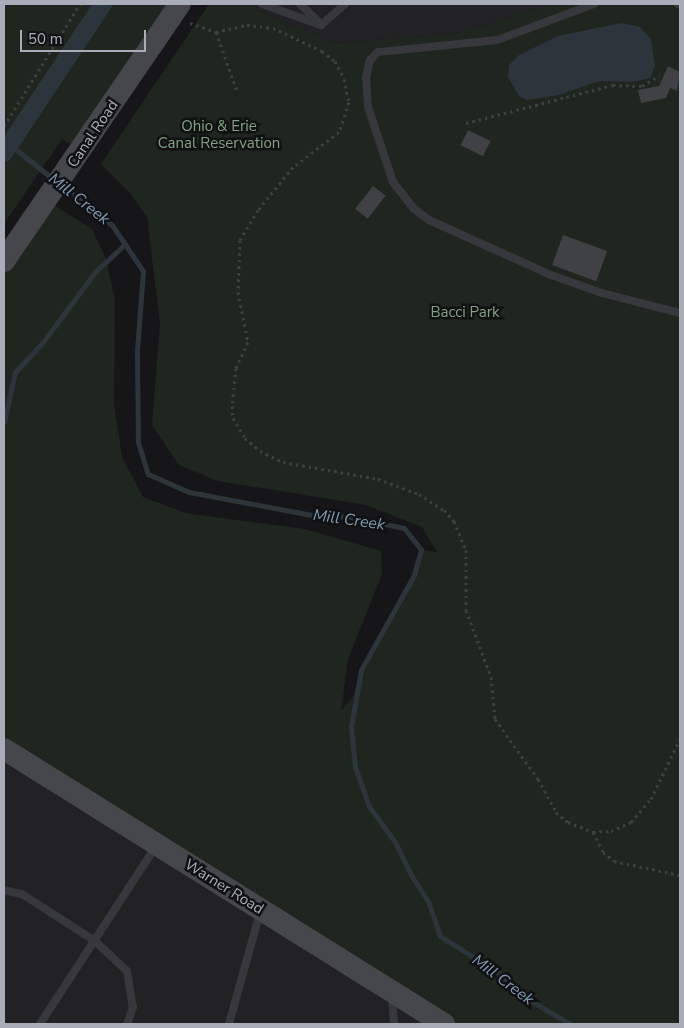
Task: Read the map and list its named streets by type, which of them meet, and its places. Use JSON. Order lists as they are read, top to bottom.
{
  "streets": {
    "main road": ["Canal Road", "Warner Road"]
  },
  "water": ["Mill Creek"],
  "parks": ["Ohio & Erie Canal Reservation", "Bacci Park"],
  "scale_bar": "50 m"
}
